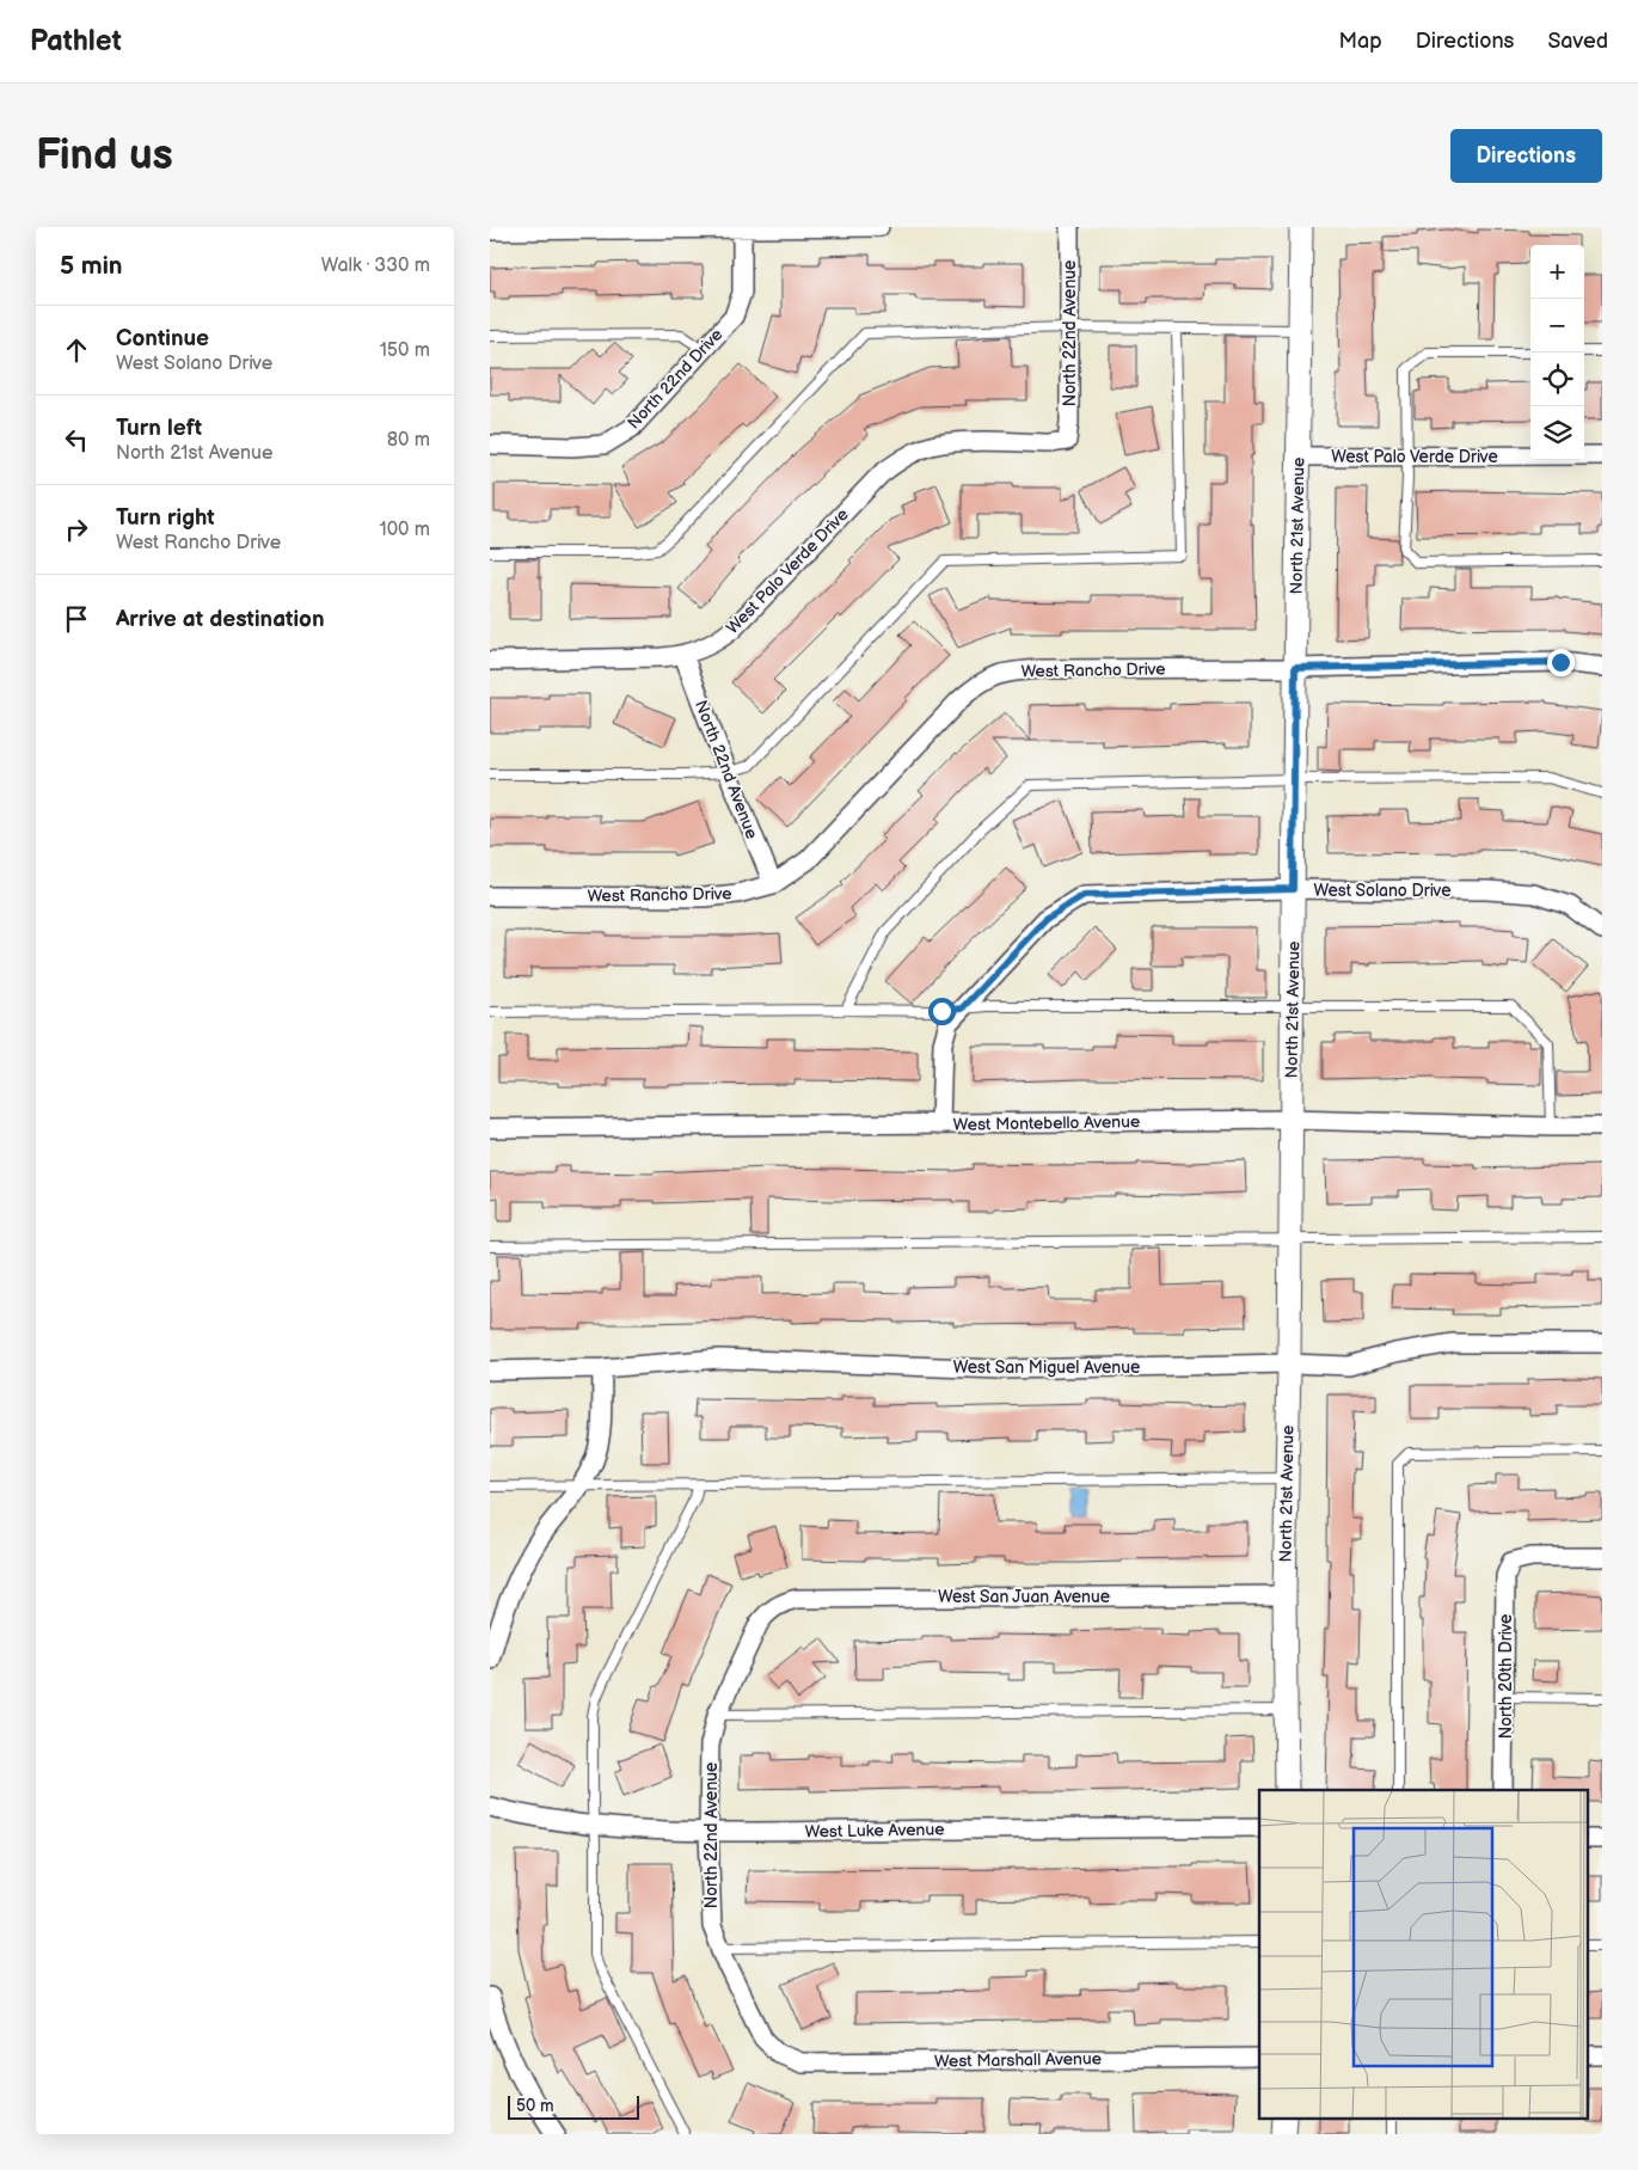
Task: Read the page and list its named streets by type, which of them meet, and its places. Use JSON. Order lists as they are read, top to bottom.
{
  "streets": {
    "street": [
      "North 22nd Avenue",
      "North 22nd Drive",
      "West Palo Verde Drive",
      "North 21st Avenue",
      "West Rancho Drive",
      "West Solano Drive",
      "West Montebello Avenue",
      "West San Miguel Avenue",
      "West San Juan Avenue",
      "North 20th Drive",
      "West Luke Avenue",
      "West Marshall Avenue"
    ]
  },
  "crossings": [
    ["North 22nd Avenue", "West Palo Verde Drive"],
    ["North 22nd Avenue", "West Rancho Drive"],
    ["North 22nd Avenue", "West San Juan Avenue"],
    ["North 22nd Avenue", "West Luke Avenue"],
    ["North 22nd Avenue", "West Marshall Avenue"],
    ["West Palo Verde Drive", "North 21st Avenue"],
    ["North 21st Avenue", "West Rancho Drive"],
    ["North 21st Avenue", "West Solano Drive"],
    ["North 21st Avenue", "West Montebello Avenue"],
    ["North 21st Avenue", "West San Miguel Avenue"],
    ["North 21st Avenue", "West San Juan Avenue"],
    ["West Solano Drive", "West Montebello Avenue"]
  ],
  "scale_bar": "50 m",
  "page": {
    "header": "Pathlet",
    "nav": ["Map", "Directions", "Saved"],
    "buttons": "Directions",
    "title": "Find us",
    "heading": ["5 min", "Walk · 330 m"],
    "map_buttons": ["+", "−"],
    "list": [
      ["Continue", "West Solano Drive", "150 m"],
      ["Turn left", "North 21st Avenue", "80 m"],
      ["Turn right", "West Rancho Drive", "100 m"],
      "Arrive at destination"
    ],
    "scale": "50 m"
  }
}
